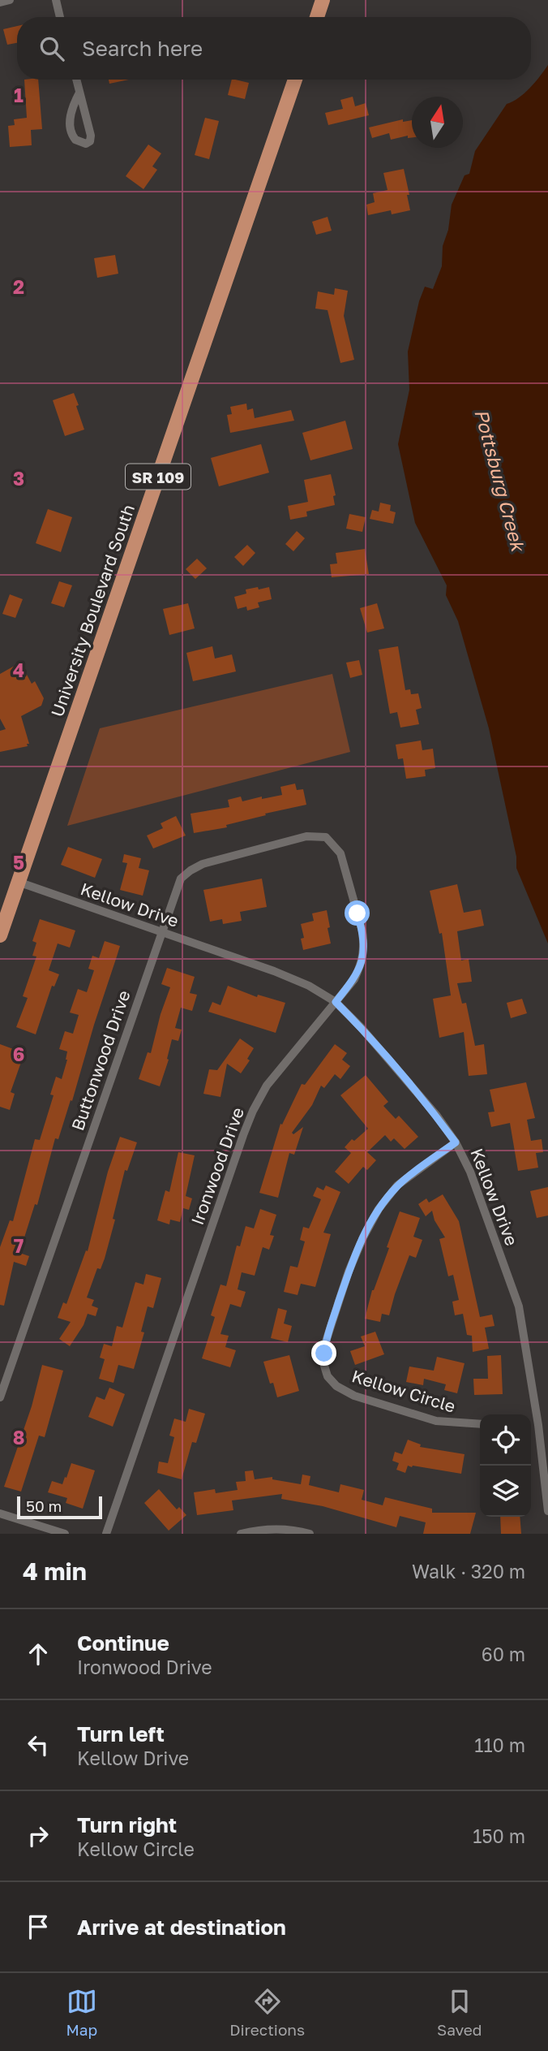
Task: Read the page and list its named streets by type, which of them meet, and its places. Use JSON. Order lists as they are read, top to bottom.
{
  "streets": {
    "main road": ["SR 109", "University Boulevard South"],
    "street": [
      "Kellow Drive",
      "Buttonwood Drive",
      "Ironwood Drive",
      "Kellow Circle"
    ]
  },
  "crossings": [
    ["University Boulevard South", "Kellow Drive"],
    ["Kellow Drive", "Buttonwood Drive"],
    ["Kellow Drive", "Ironwood Drive"],
    ["Kellow Drive", "Kellow Circle"],
    ["Buttonwood Drive", "Ironwood Drive"]
  ],
  "water": ["Pottsburg Creek"],
  "scale_bar": "50 m",
  "north": "top",
  "page": {
    "search": "Search here",
    "scale": "50 m",
    "heading": ["4 min", "Walk · 320 m"],
    "list": [
      ["Continue", "Ironwood Drive", "60 m"],
      ["Turn left", "Kellow Drive", "110 m"],
      ["Turn right", "Kellow Circle", "150 m"],
      "Arrive at destination"
    ],
    "nav": ["Map", "Directions", "Saved"]
  },
  "grid": {
    "rows": [
      "1",
      "2",
      "3",
      "4",
      "5",
      "6",
      "7",
      "8"
    ]
  }
}
